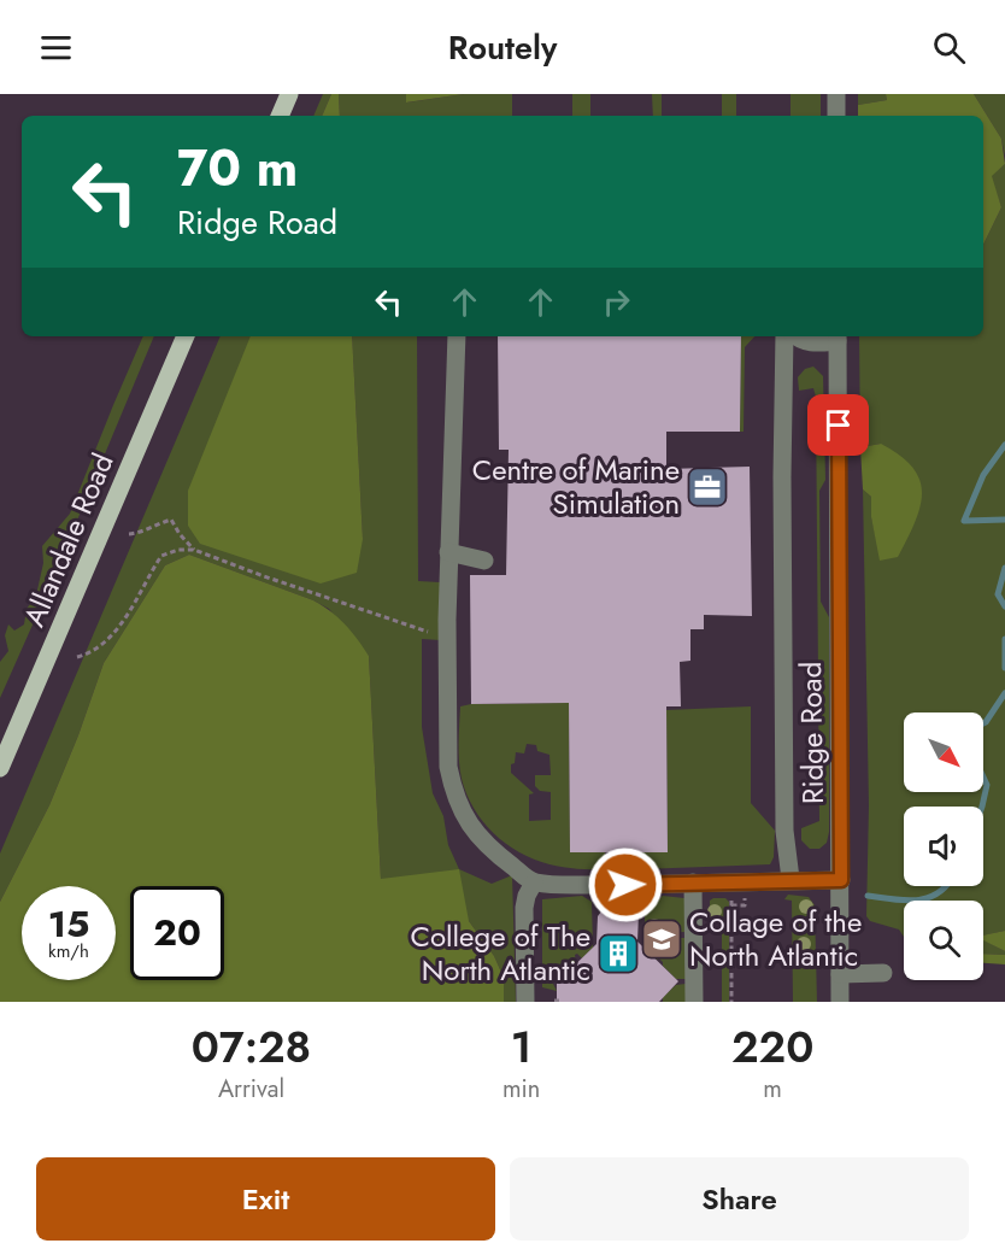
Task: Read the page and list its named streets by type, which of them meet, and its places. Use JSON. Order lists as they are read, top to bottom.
{
  "streets": {
    "main road": ["Allandale Road"],
    "street": ["Ridge Road"]
  },
  "places": {
    "office": ["Centre of Marine Simulation"],
    "school or university": ["Collage of the North Atlantic"],
    "building": ["College of The North Atlantic"]
  },
  "north": "bottom right",
  "page": {
    "header": "Routely",
    "turn": ["70 m", "Ridge Road"],
    "speed": "15 km/h",
    "limit": "20",
    "eta": [
      "07:28",
      "Arrival",
      "1",
      "min",
      "220",
      "m"
    ],
    "buttons": ["Exit", "Share"]
  }
}
